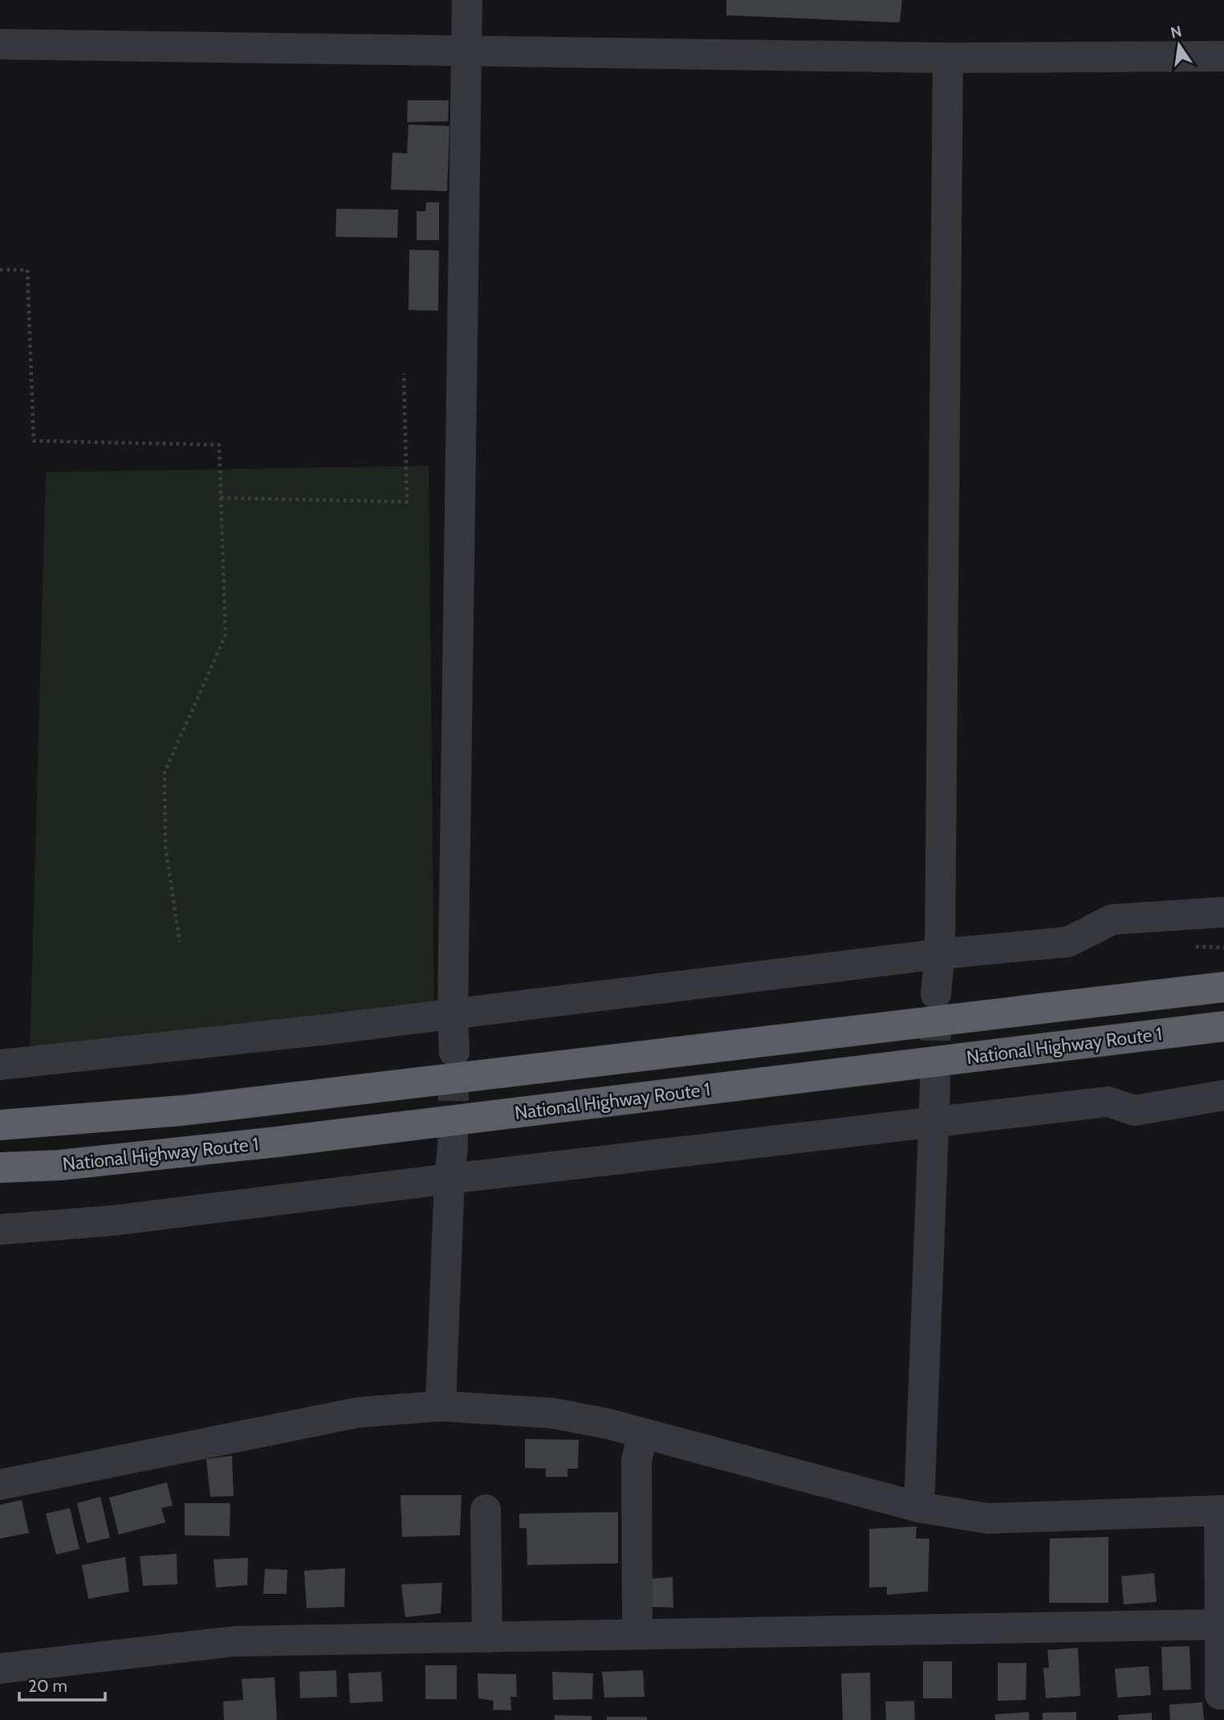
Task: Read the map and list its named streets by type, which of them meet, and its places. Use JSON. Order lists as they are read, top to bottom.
{
  "streets": {
    "highway": ["National Highway Route 1"]
  },
  "scale_bar": "20 m",
  "north": "top"
}
